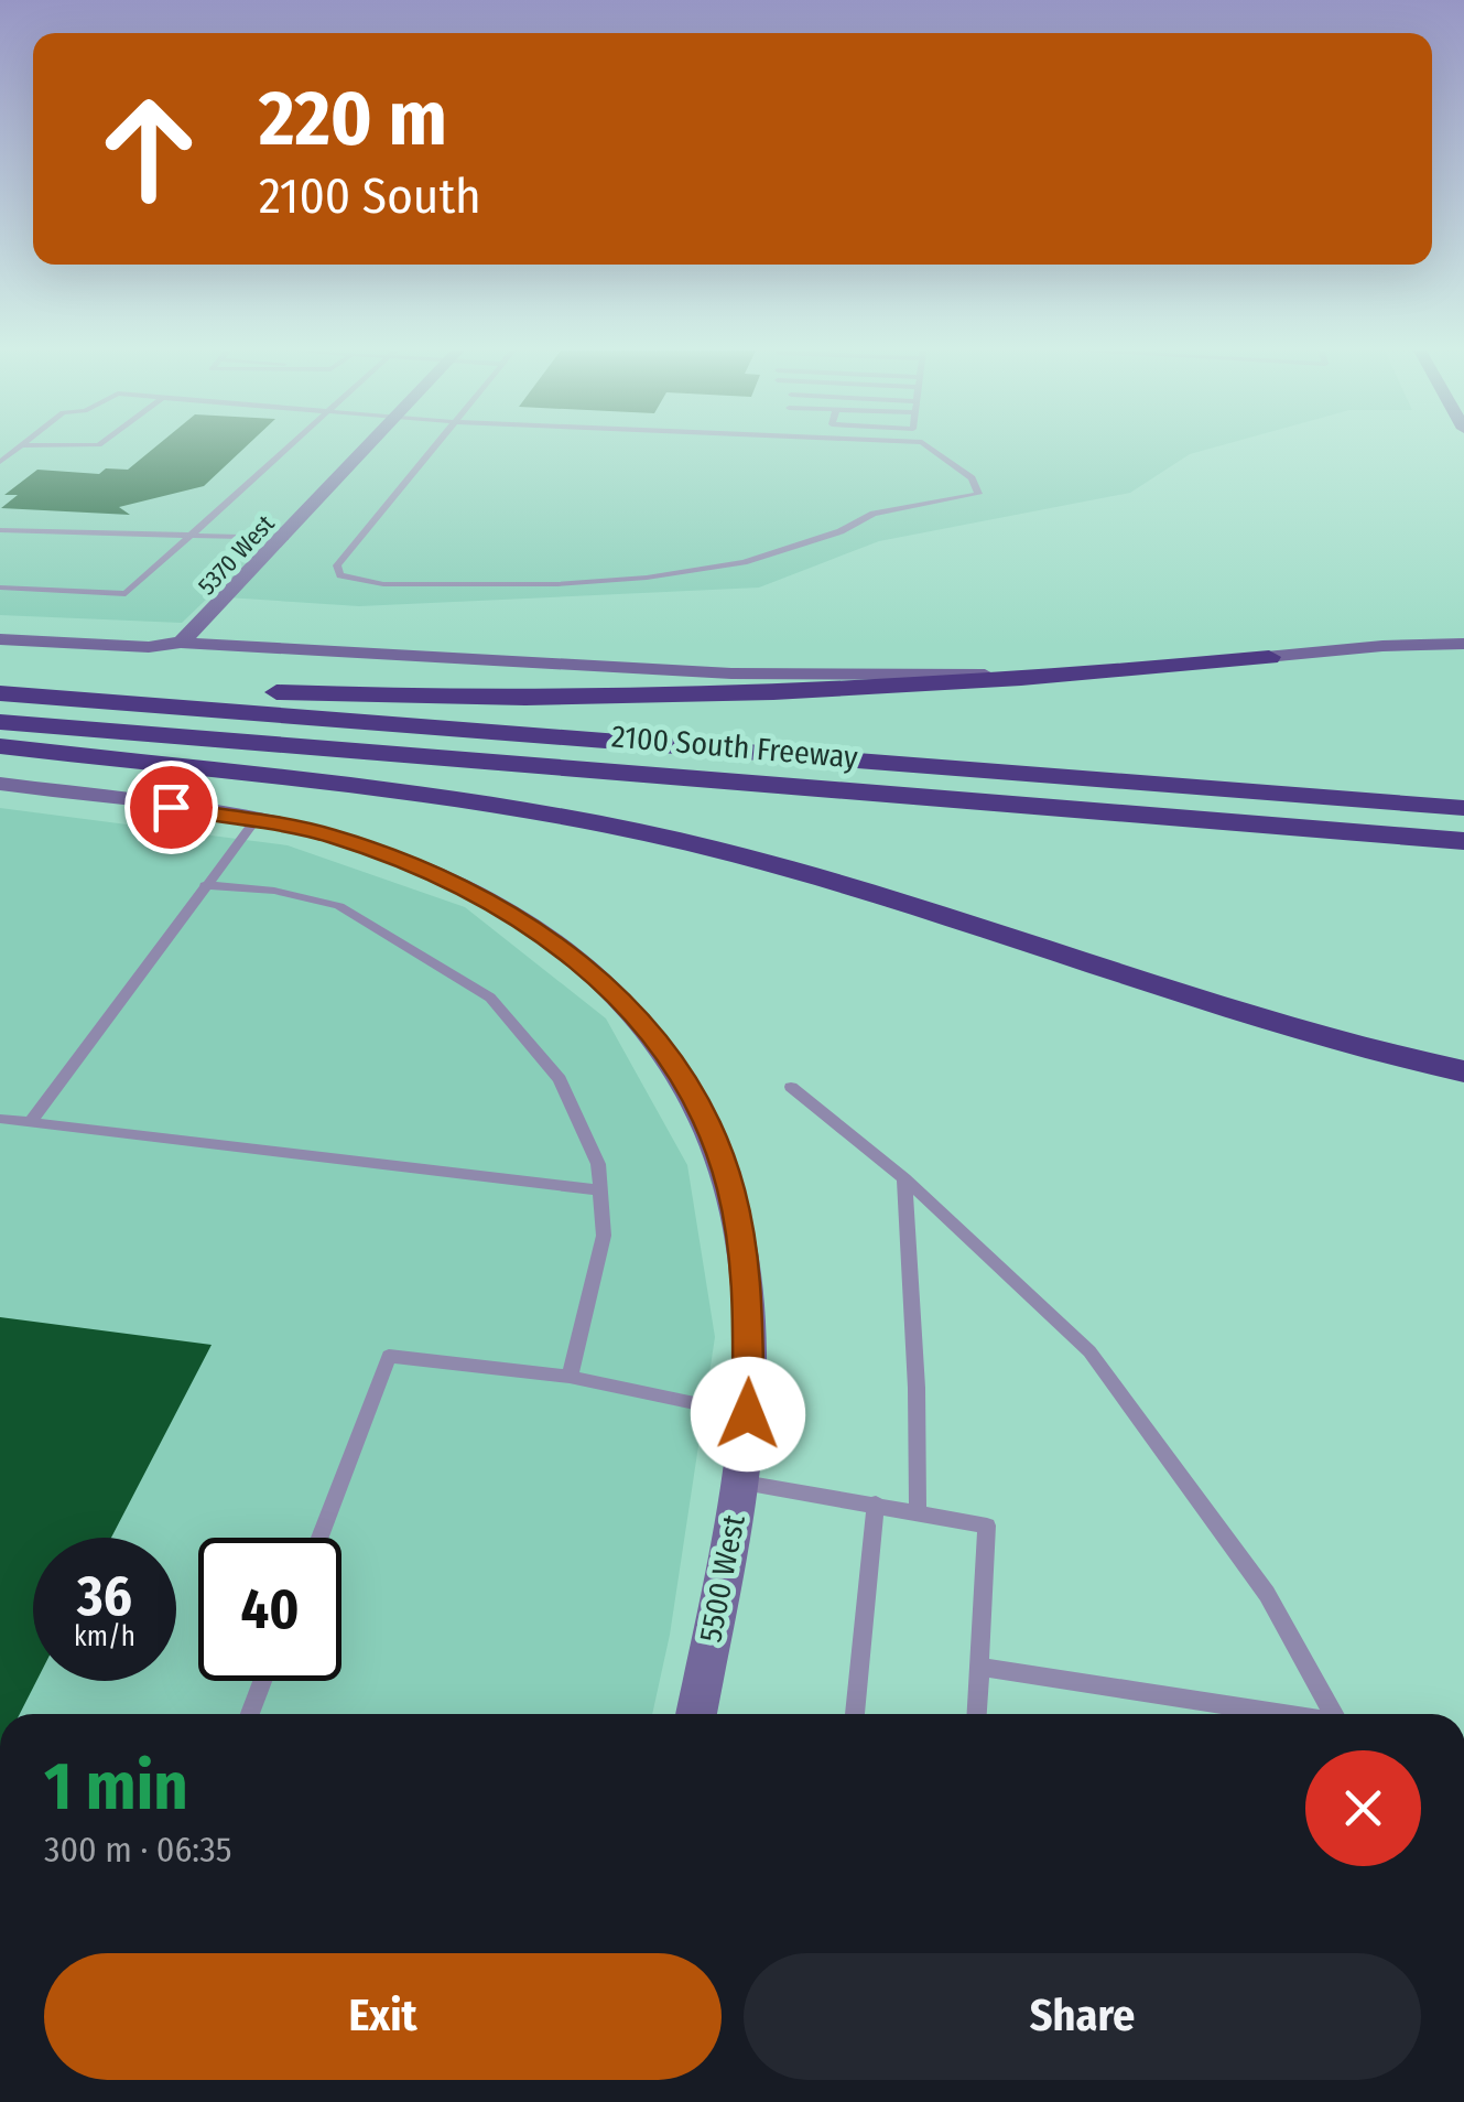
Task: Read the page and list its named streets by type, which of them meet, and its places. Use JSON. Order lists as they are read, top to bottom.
{
  "streets": {
    "highway": ["2100 South Freeway"],
    "street": ["5370 West", "5500 West"]
  },
  "page": {
    "turn": ["220 m", "2100 South"],
    "speed": "36 km/h",
    "limit": "40",
    "heading": ["1 min", "300 m · 06:35"],
    "buttons": ["Exit", "Share"]
  }
}
